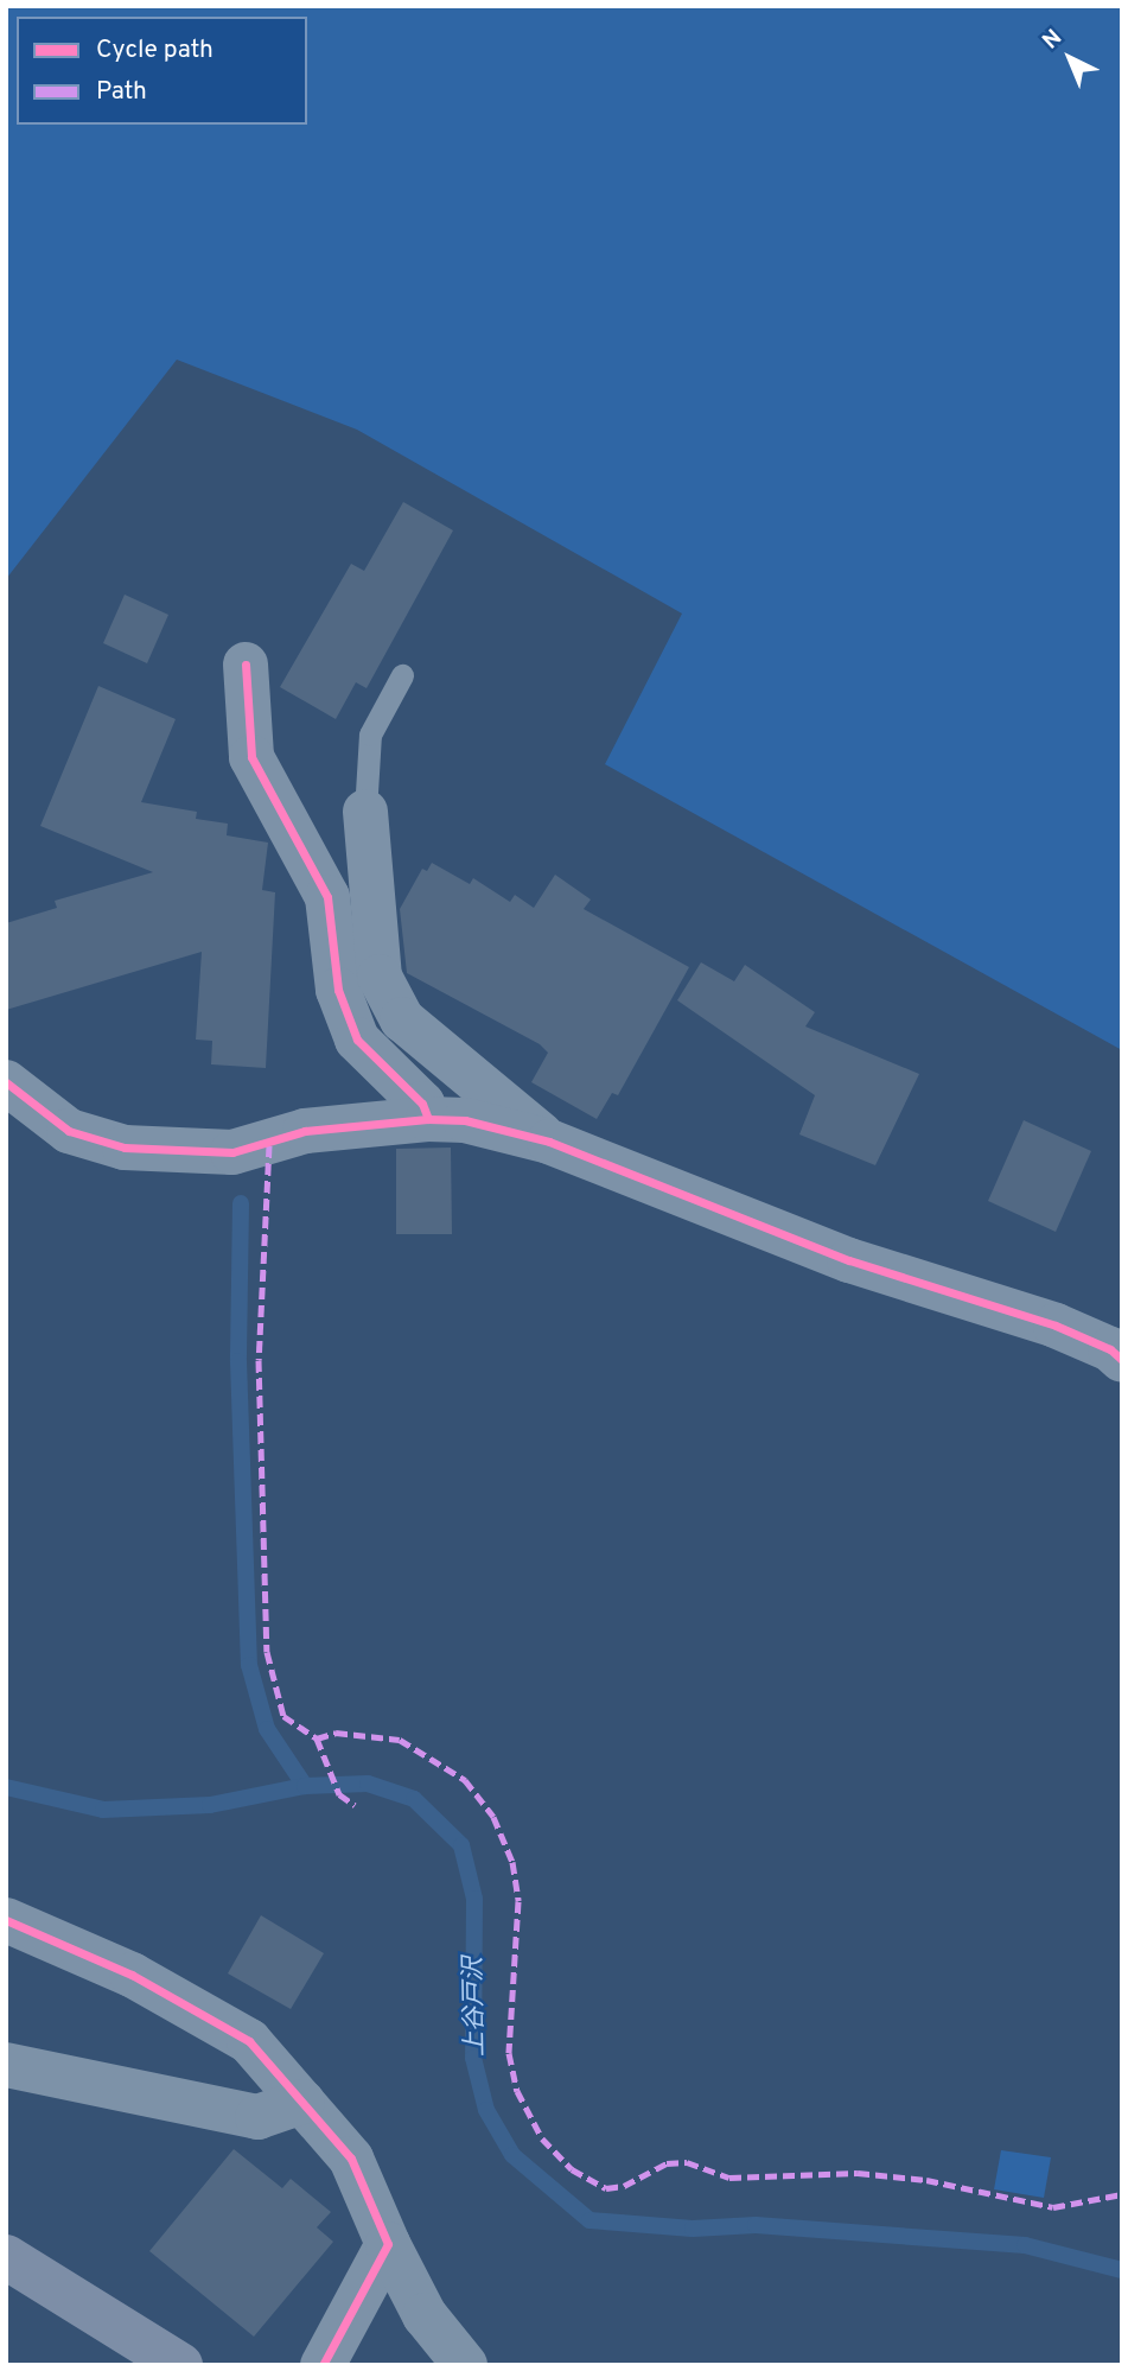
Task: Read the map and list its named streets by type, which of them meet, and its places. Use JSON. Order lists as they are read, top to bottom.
{
  "water": ["上谷戸沢"],
  "legend": ["Cycle path", "Path"],
  "north": "top left"
}
